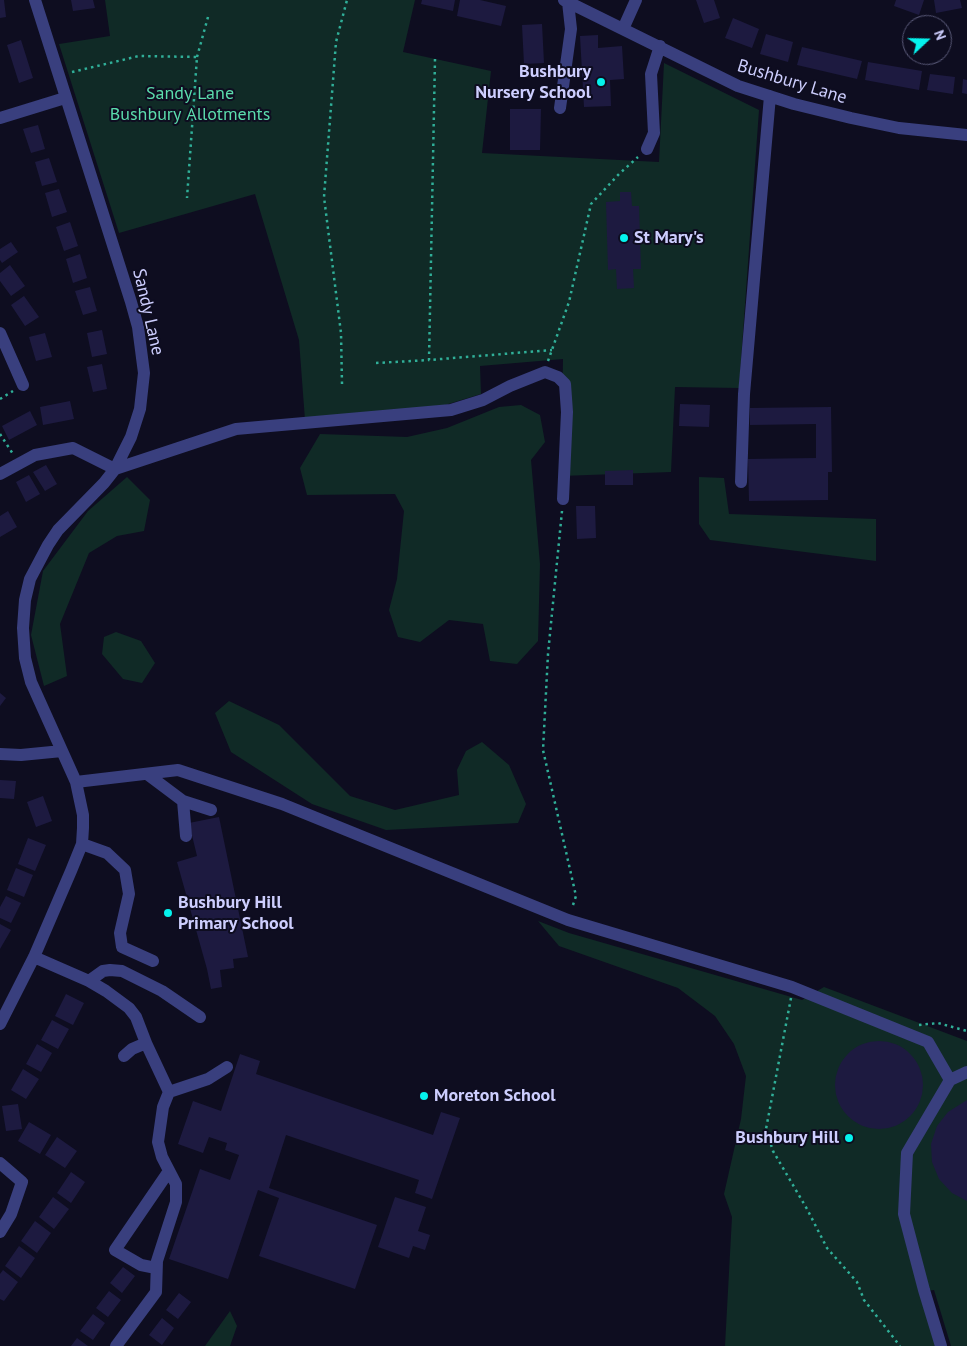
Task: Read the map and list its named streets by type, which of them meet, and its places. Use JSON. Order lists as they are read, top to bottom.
{
  "streets": {
    "street": ["Bushbury Lane", "Sandy Lane"]
  },
  "parks": ["Sandy Lane Bushbury Allotments"],
  "places": [
    "Bushbury Nursery School",
    "St Mary's",
    "Bushbury Hill Primary School",
    "Moreton School",
    "Bushbury Hill"
  ],
  "north": "right"
}
